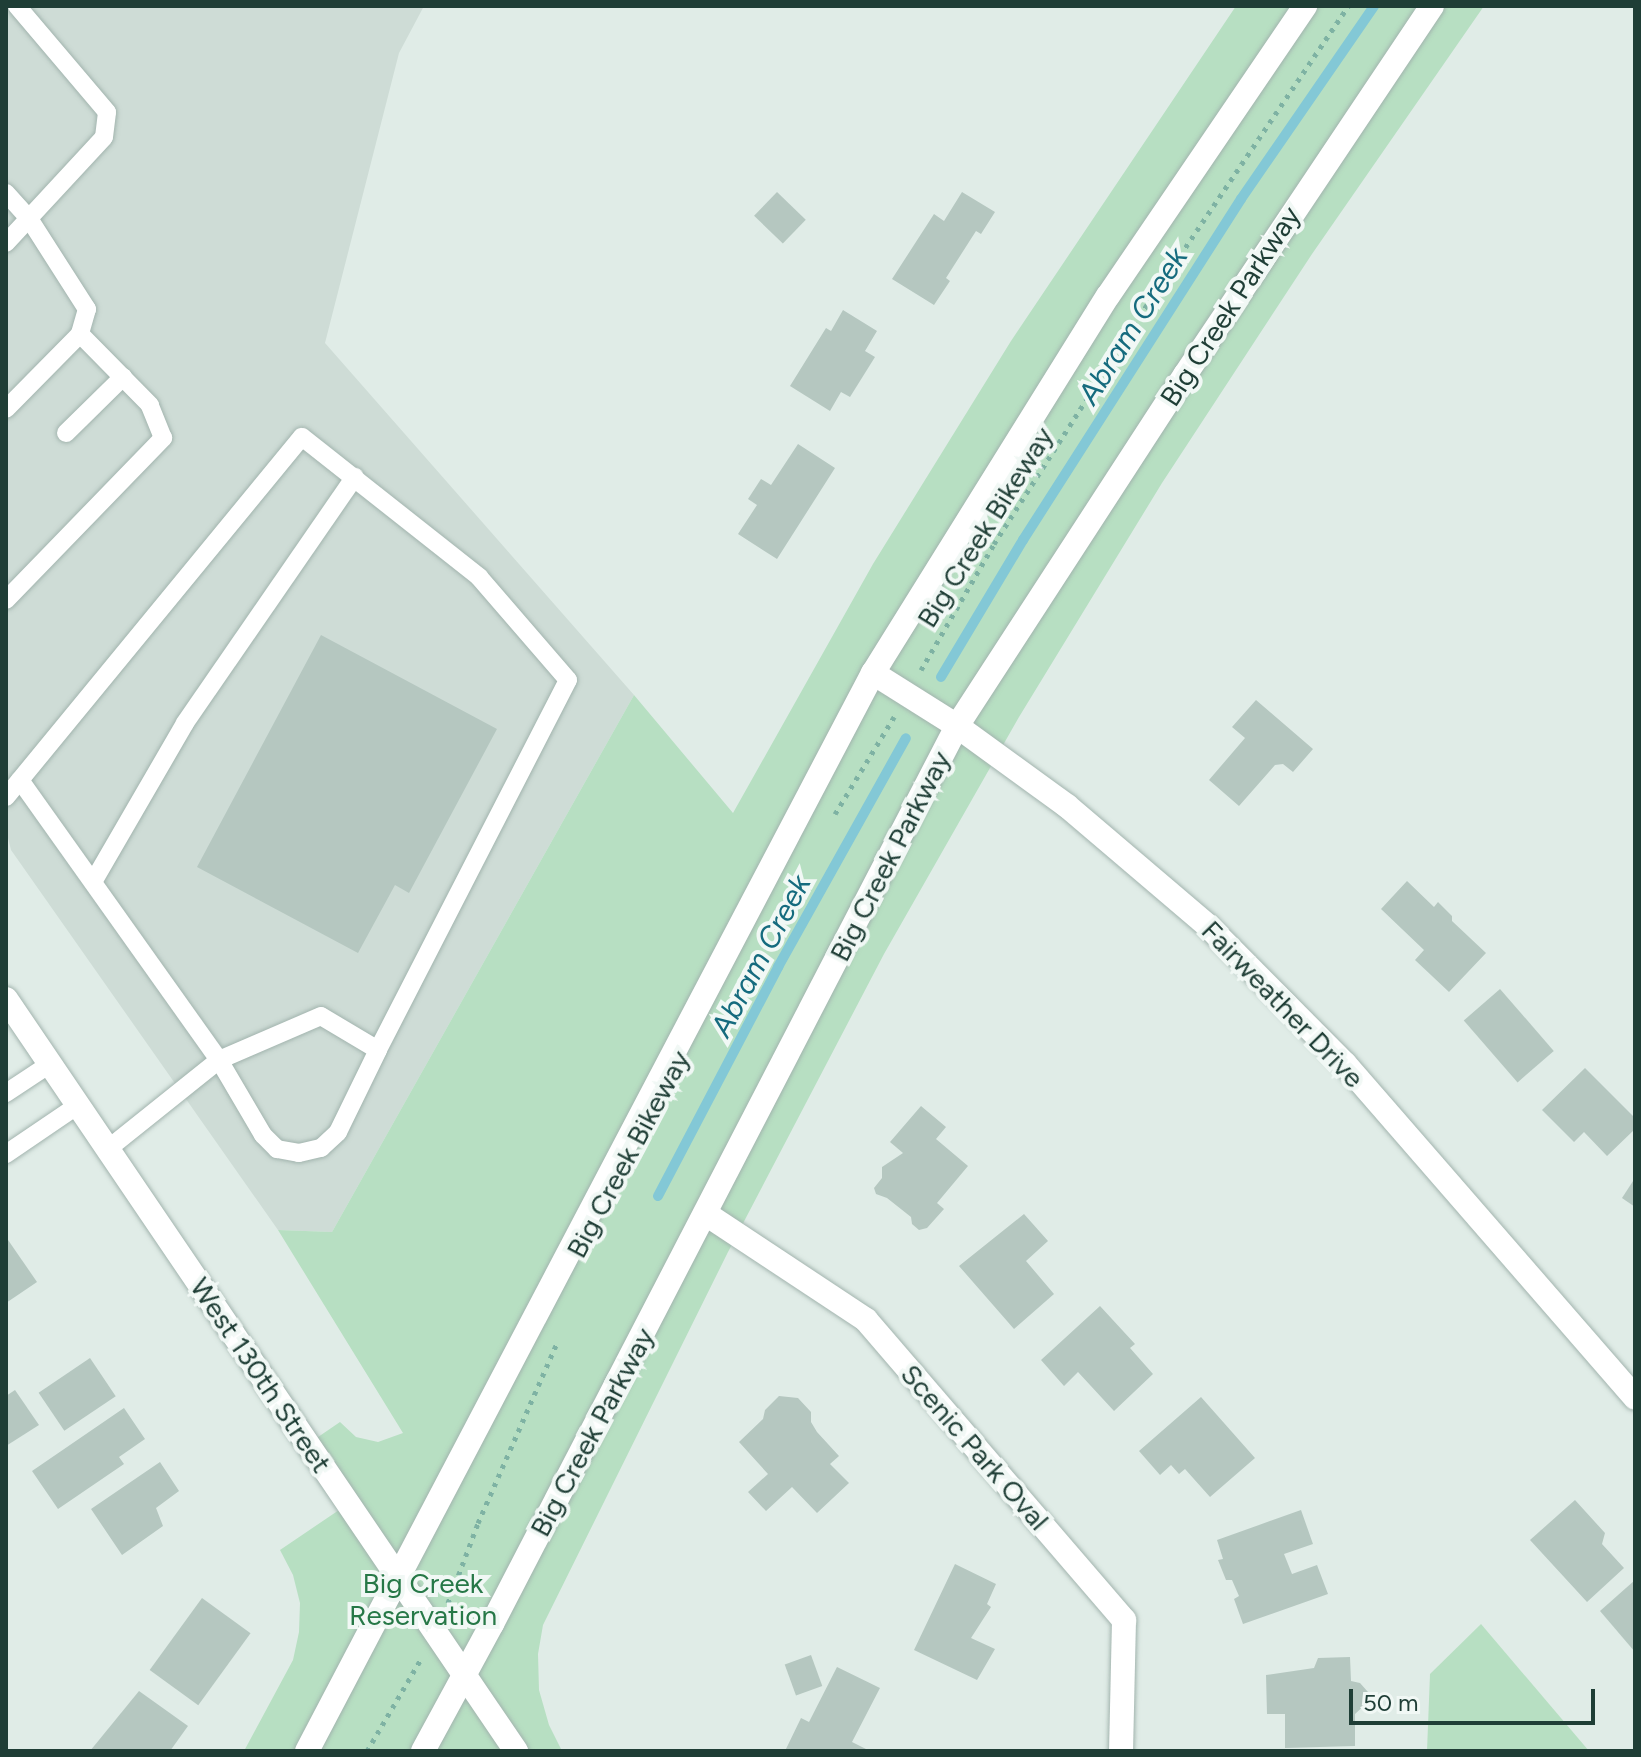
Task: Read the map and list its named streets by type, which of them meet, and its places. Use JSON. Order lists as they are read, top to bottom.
{
  "streets": {
    "street": [
      "Big Creek Parkway",
      "Fairweather Drive",
      "West 130th Street",
      "Scenic Park Oval"
    ],
    "path": ["Big Creek Bikeway"]
  },
  "crossings": [
    ["Big Creek Parkway", "Fairweather Drive"],
    ["Big Creek Parkway", "West 130th Street"],
    ["Big Creek Parkway", "Scenic Park Oval"]
  ],
  "water": ["Abram Creek"],
  "parks": ["Big Creek Reservation"],
  "scale_bar": "50 m"
}
